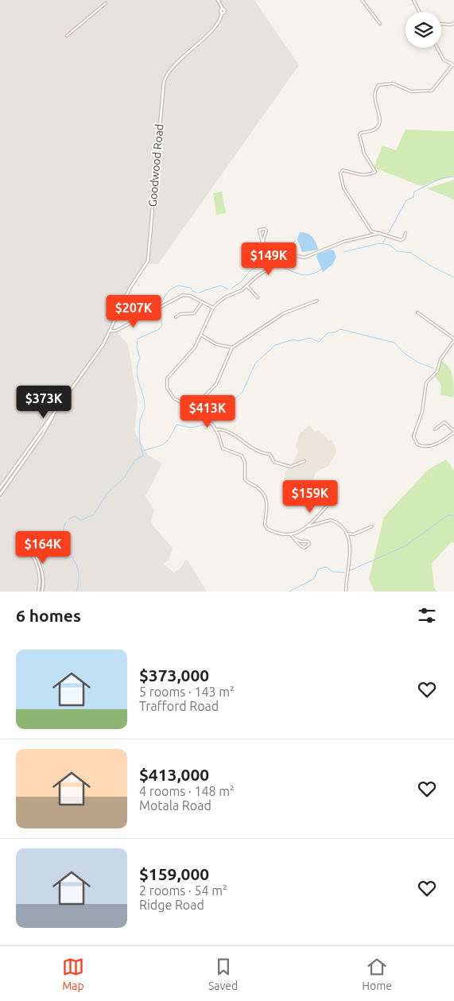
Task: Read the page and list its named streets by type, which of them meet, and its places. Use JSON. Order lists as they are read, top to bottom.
{
  "streets": {
    "street": ["Goodwood Road"]
  },
  "page": {
    "price": [
      "$149K",
      "$207K",
      "$373K",
      "$413K",
      "$159K",
      "$164K"
    ],
    "heading": "6 homes",
    "list": [
      {
        "name": "$373,000",
        "note": "5 rooms · 143 m² · Trafford Road"
      },
      {
        "name": "$413,000",
        "note": "4 rooms · 148 m² · Motala Road"
      },
      {
        "name": "$159,000",
        "note": "2 rooms · 54 m² · Ridge Road"
      }
    ],
    "tabs": ["Map", "Saved", "Home"]
  }
}
